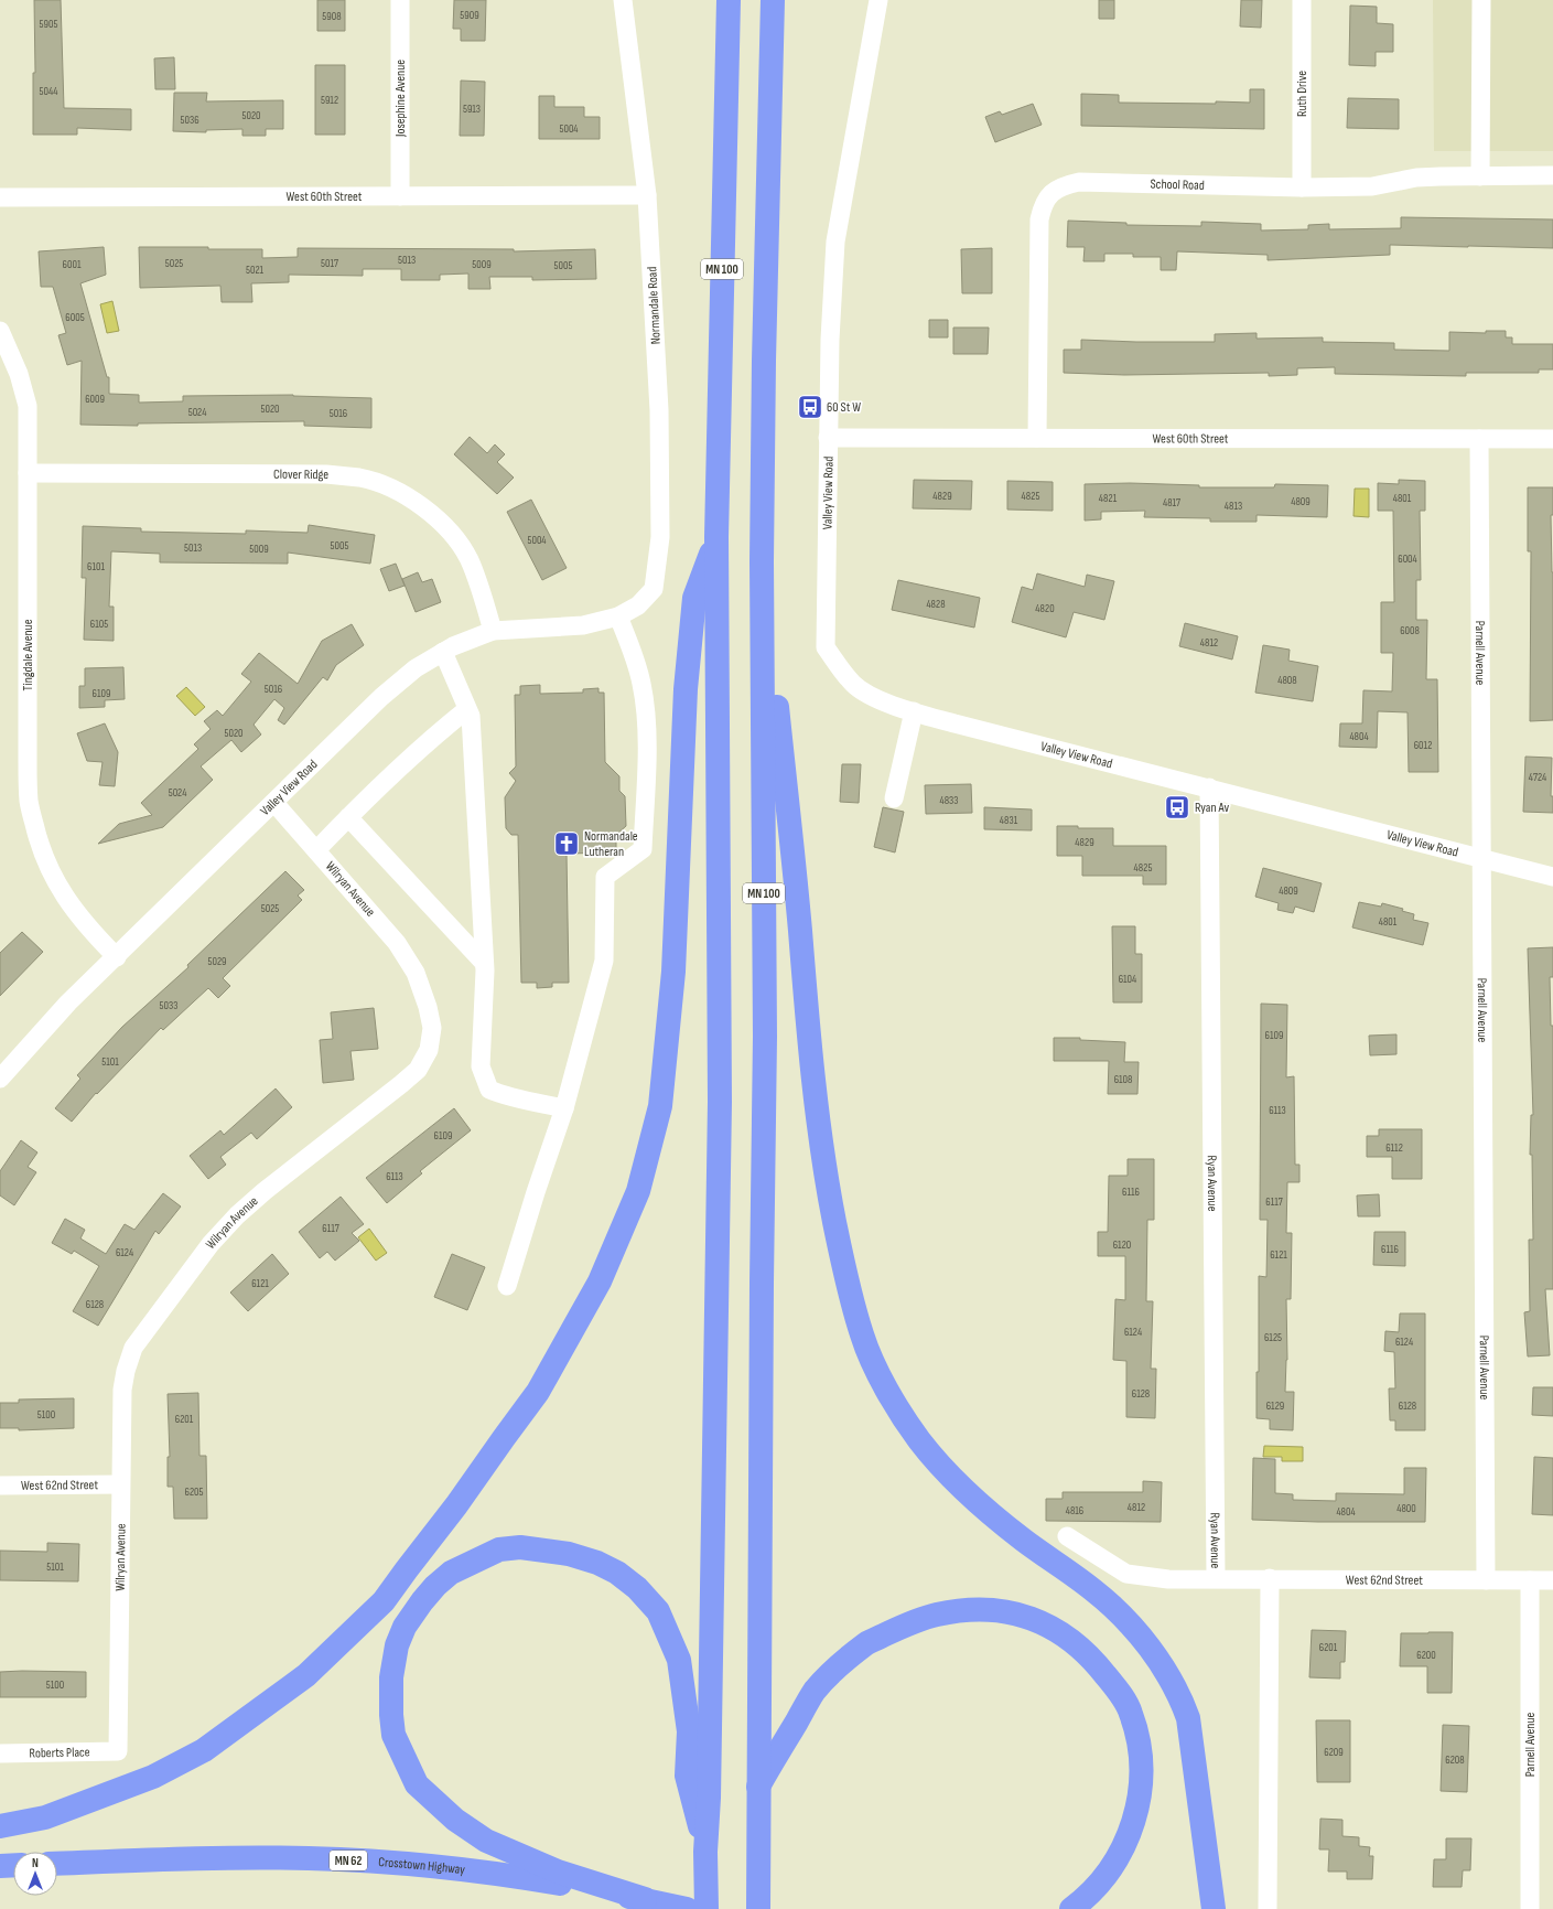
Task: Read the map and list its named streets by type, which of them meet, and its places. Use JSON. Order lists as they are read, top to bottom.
{
  "streets": {
    "highway": ["MN 100", "MN 62", "Crosstown Highway"],
    "street": [
      "Ruth Drive",
      "Josephine Avenue",
      "School Road",
      "West 60th Street",
      "Normandale Road",
      "Clover Ridge",
      "Valley View Road",
      "Parnell Avenue",
      "Tingdale Avenue",
      "Wilryan Avenue",
      "Ryan Avenue",
      "West 62nd Street",
      "Roberts Place"
    ]
  },
  "crossings": [
    ["Ruth Drive", "School Road"],
    ["Josephine Avenue", "West 60th Street"],
    ["School Road", "West 60th Street"],
    ["West 60th Street", "Normandale Road"],
    ["West 60th Street", "Valley View Road"],
    ["West 60th Street", "Parnell Avenue"],
    ["Normandale Road", "Valley View Road"],
    ["Clover Ridge", "Valley View Road"],
    ["Clover Ridge", "Tingdale Avenue"],
    ["Valley View Road", "Parnell Avenue"],
    ["Valley View Road", "Tingdale Avenue"],
    ["Valley View Road", "Wilryan Avenue"],
    ["Valley View Road", "Ryan Avenue"],
    ["Parnell Avenue", "West 62nd Street"],
    ["Wilryan Avenue", "West 62nd Street"],
    ["Wilryan Avenue", "Roberts Place"],
    ["Ryan Avenue", "West 62nd Street"]
  ],
  "places": {
    "bus stop": ["60 St W", "Ryan Av"],
    "church": ["Normandale Lutheran"]
  },
  "house_numbers": [
    "5909",
    "5908",
    "5905",
    "5044",
    "5912",
    "5913",
    "5020",
    "5036",
    "5004",
    "5013",
    "5025",
    "5017",
    "6001",
    "5009",
    "5005",
    "5021",
    "6005",
    "6009",
    "5020",
    "5024",
    "5016",
    "4829",
    "4825",
    "4821",
    "4801",
    "4809",
    "4817",
    "4813",
    "5004",
    "5005",
    "5013",
    "5009",
    "6004",
    "6101",
    "4828",
    "4820",
    "6105",
    "6008",
    "4812",
    "4808",
    "5016",
    "6109",
    "5020",
    "4804",
    "6012",
    "4724",
    "5024",
    "4833",
    "4831",
    "4829",
    "4825",
    "4809",
    "5025",
    "4801",
    "5029",
    "6104",
    "5033",
    "6109",
    "5101",
    "6108",
    "6113",
    "6109",
    "6112",
    "6113",
    "6116",
    "6117",
    "6117",
    "6120",
    "6116",
    "6124",
    "6121",
    "6121",
    "6128",
    "6124",
    "6125",
    "6124",
    "6128",
    "6129",
    "6128",
    "5100",
    "6201",
    "6205",
    "4812",
    "4800",
    "4816",
    "4804",
    "5101",
    "6201",
    "6200",
    "5100",
    "6209",
    "6208"
  ],
  "north": "top"
}
